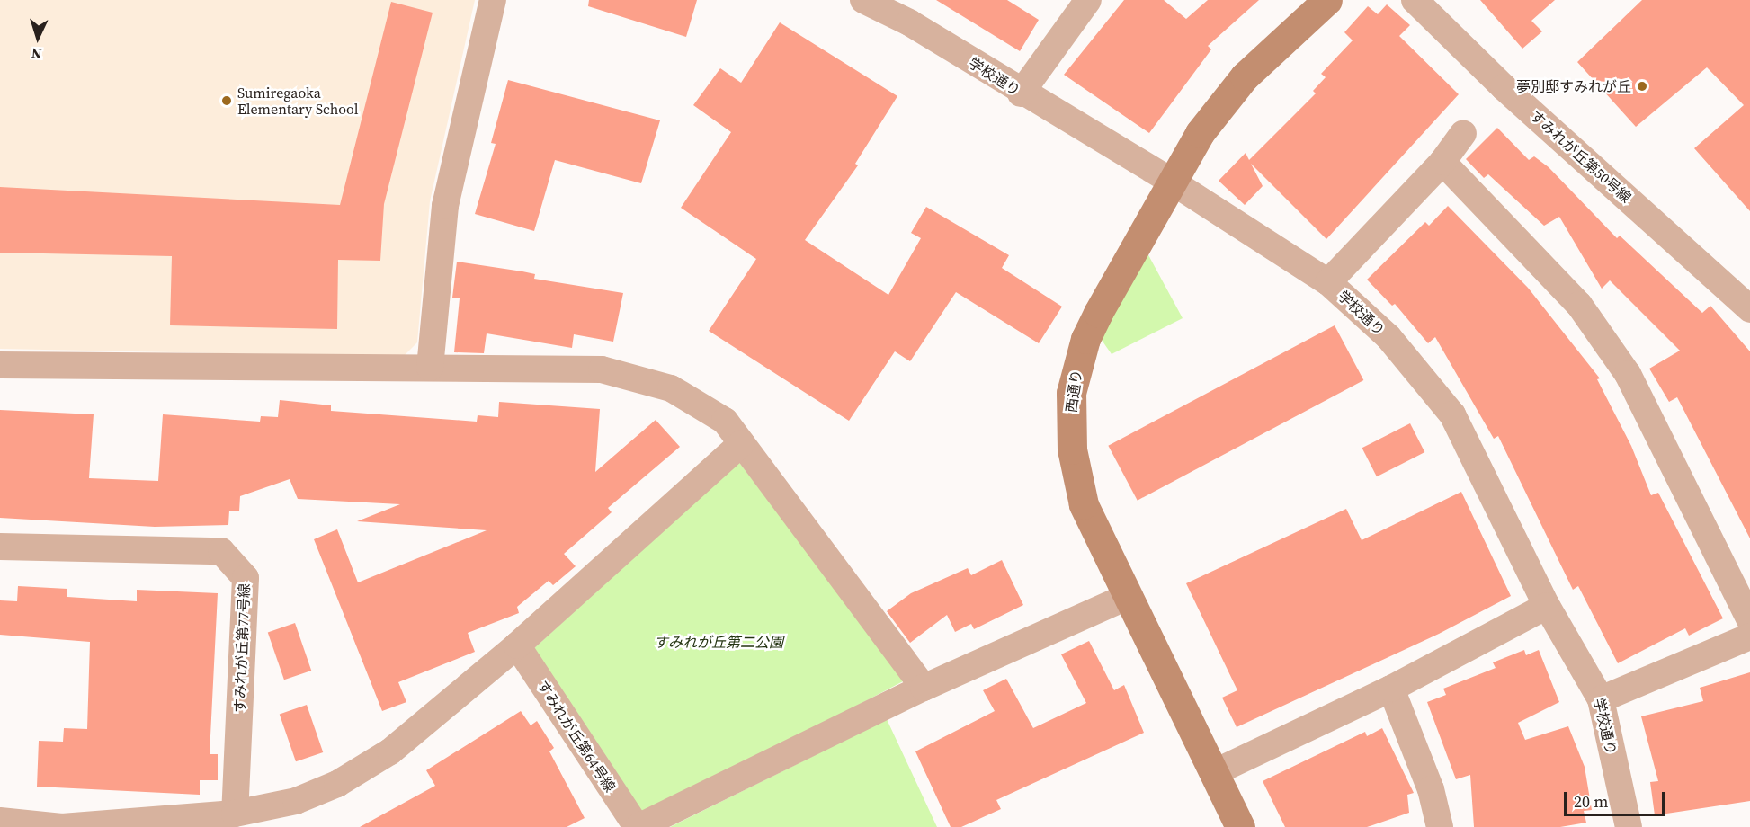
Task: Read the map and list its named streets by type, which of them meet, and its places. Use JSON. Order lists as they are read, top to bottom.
{
  "streets": {
    "street": [
      "学校通り",
      "すみれが丘第50号線",
      "西通り",
      "すみれが丘第77号線",
      "すみれが丘第64号線"
    ]
  },
  "crossings": [
    ["学校通り", "西通り"]
  ],
  "parks": ["すみれが丘第二公園"],
  "places": ["夢別邸すみれが丘", "Sumiregaoka Elementary School"],
  "scale_bar": "20 m",
  "north": "bottom"
}
